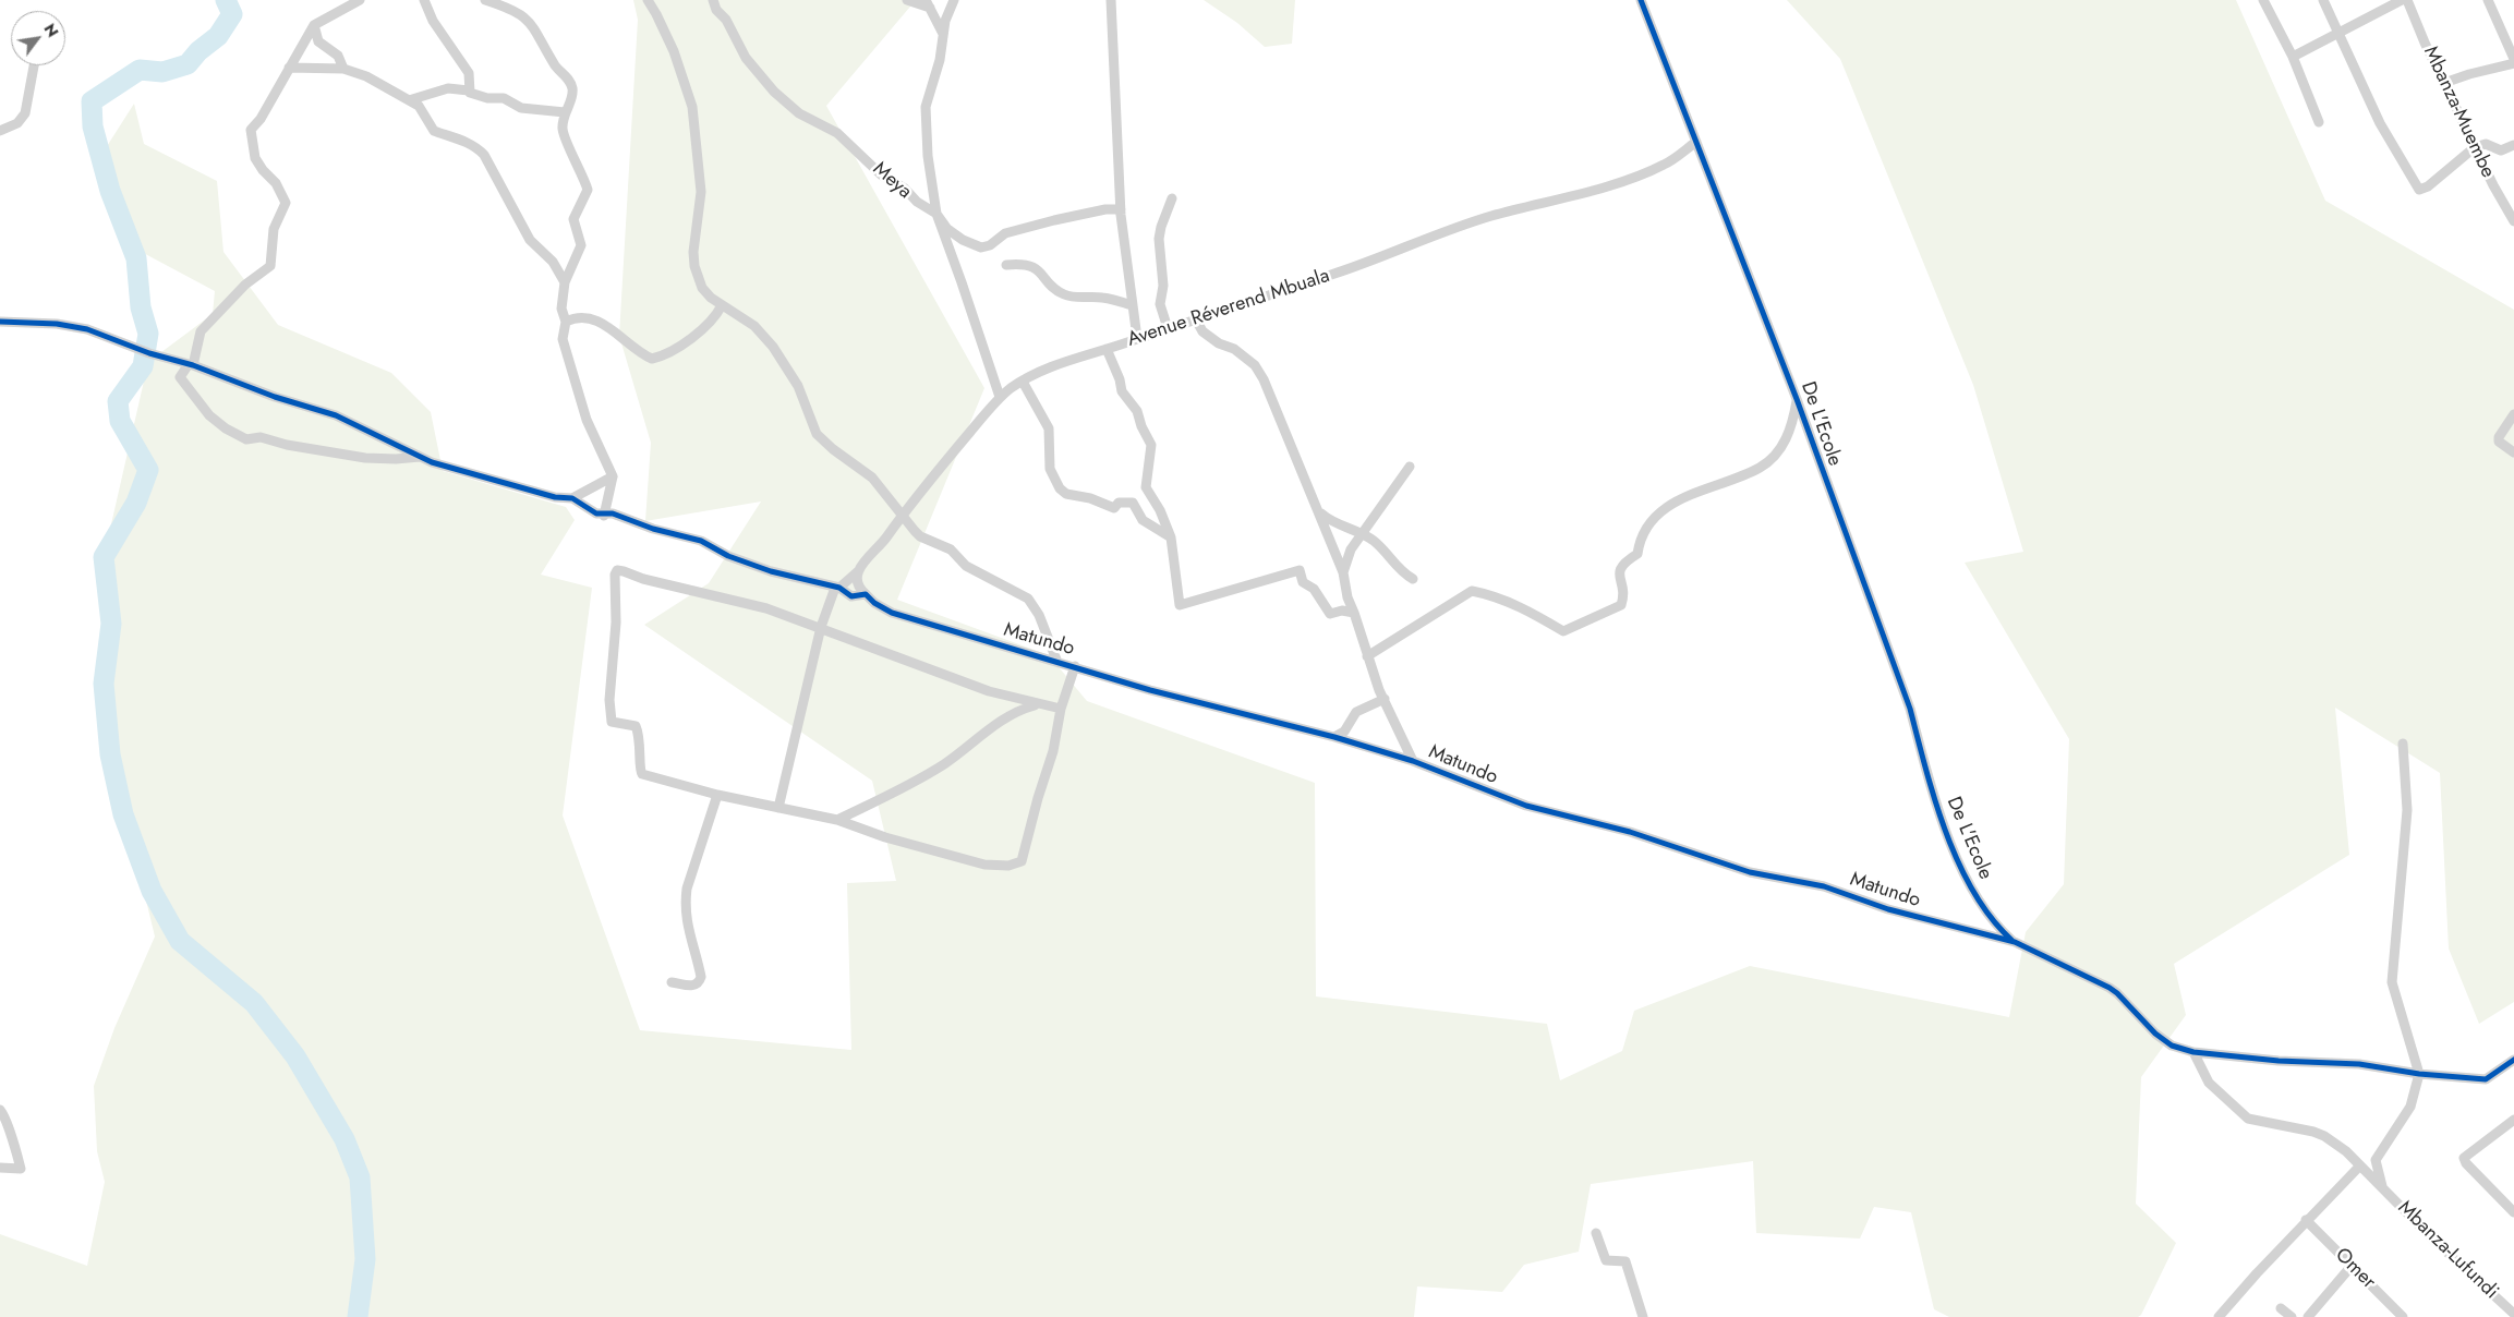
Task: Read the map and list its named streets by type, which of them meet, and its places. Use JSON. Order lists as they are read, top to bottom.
{
  "streets": {
    "street": [
      "Mbanza-Muembe",
      "Meya",
      "Avenue Réverend Mbuala",
      "De L'Ecole",
      "Matundo",
      "Mbanza-Lufundi",
      "Omer"
    ]
  },
  "crossings": [
    ["Avenue Réverend Mbuala", "De L'Ecole"],
    ["Avenue Réverend Mbuala", "Matundo"],
    ["De L'Ecole", "Matundo"],
    ["Matundo", "Mbanza-Lufundi"]
  ],
  "north": "top right"
}
